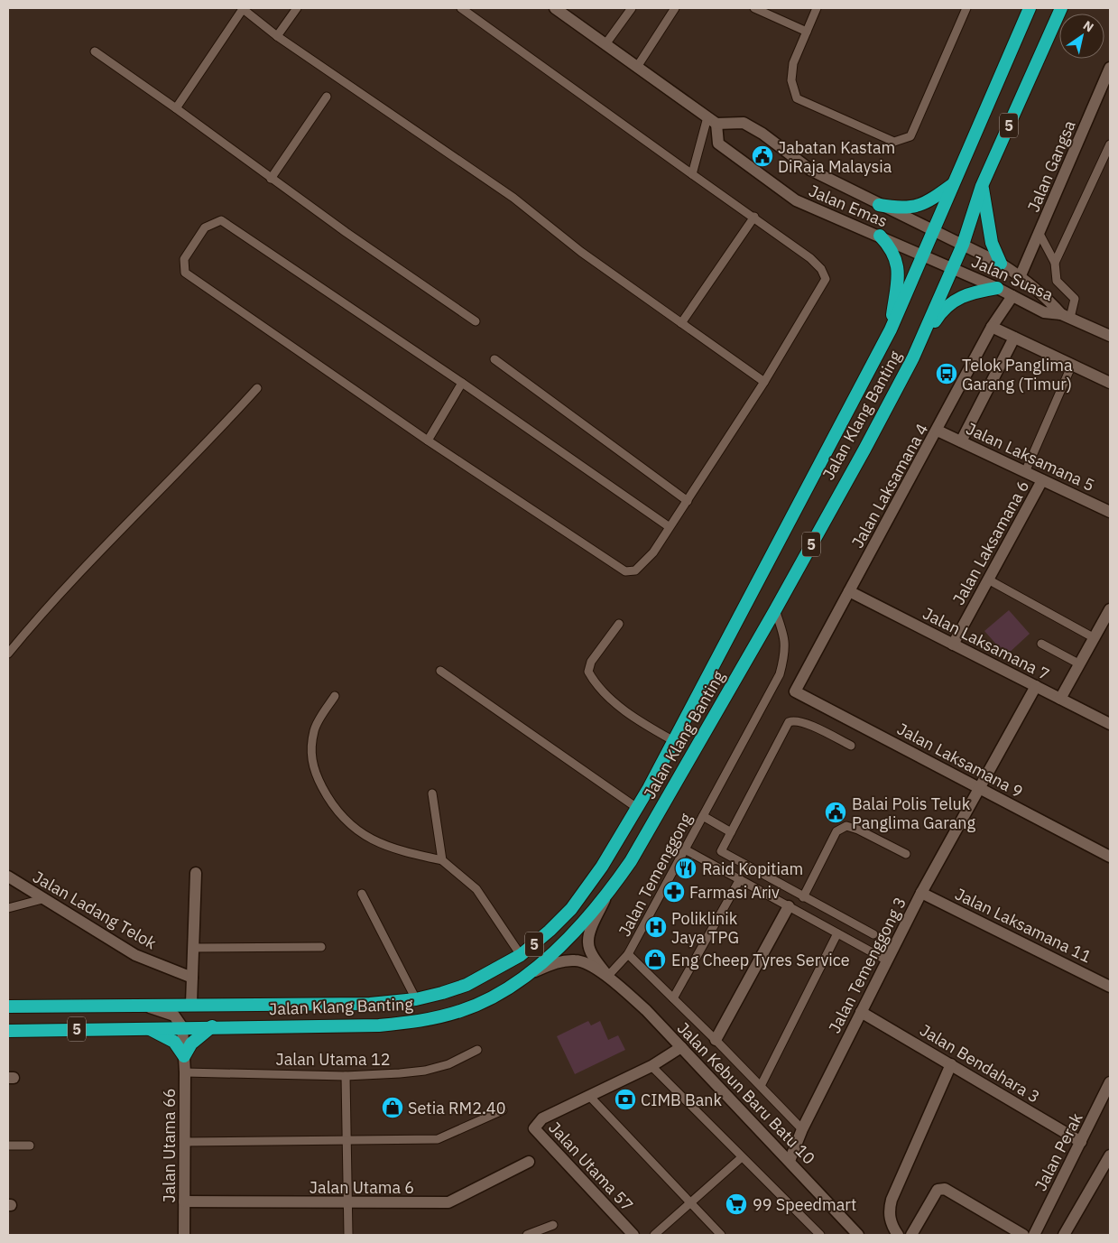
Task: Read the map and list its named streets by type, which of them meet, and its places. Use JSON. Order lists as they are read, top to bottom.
{
  "streets": {
    "highway": ["5", "Jalan Klang Banting"],
    "street": [
      "Jalan Gangsa",
      "Jalan Emas",
      "Jalan Suasa",
      "Jalan Laksamana 5",
      "Jalan Laksamana 4",
      "Jalan Laksamana 6",
      "Jalan Laksamana 7",
      "Jalan Laksamana 9",
      "Jalan Ladang Telok",
      "Jalan Laksamana 11",
      "Jalan Temenggong 3",
      "Jalan Bendahara 3",
      "Jalan Kebun Baru Batu 10",
      "Jalan Utama 66",
      "Jalan Perak",
      "Jalan Utama 57",
      "Jalan Utama 6"
    ],
    "lane": ["Jalan Temenggong", "Jalan Utama 12"]
  },
  "crossings": [
    ["Jalan Gangsa", "Jalan Emas"],
    ["Jalan Emas", "Jalan Suasa"],
    ["Jalan Emas", "Jalan Klang Banting"],
    ["Jalan Suasa", "Jalan Klang Banting"],
    ["Jalan Suasa", "Jalan Laksamana 4"],
    ["Jalan Klang Banting", "Jalan Temenggong"],
    ["Jalan Klang Banting", "Jalan Utama 66"],
    ["Jalan Laksamana 5", "Jalan Laksamana 4"],
    ["Jalan Laksamana 5", "Jalan Laksamana 6"],
    ["Jalan Laksamana 4", "Jalan Laksamana 7"],
    ["Jalan Laksamana 4", "Jalan Laksamana 9"],
    ["Jalan Laksamana 6", "Jalan Laksamana 7"],
    ["Jalan Laksamana 7", "Jalan Temenggong 3"],
    ["Jalan Laksamana 9", "Jalan Temenggong 3"],
    ["Jalan Temenggong", "Jalan Temenggong 3"],
    ["Jalan Laksamana 11", "Jalan Temenggong 3"],
    ["Jalan Temenggong 3", "Jalan Bendahara 3"],
    ["Jalan Temenggong 3", "Jalan Kebun Baru Batu 10"],
    ["Jalan Utama 12", "Jalan Utama 66"],
    ["Jalan Bendahara 3", "Jalan Perak"],
    ["Jalan Utama 66", "Jalan Utama 6"]
  ],
  "places": {
    "public building": ["Jabatan Kastam DiRaja Malaysia", "Balai Polis Teluk Panglima Garang"],
    "bus stop": ["Telok Panglima Garang (Timur)"],
    "restaurant": ["Raid Kopitiam"],
    "pharmacy": ["Farmasi Ariv"],
    "hospital": ["Poliklinik Jaya TPG"],
    "shop": ["Eng Cheep Tyres Service", "Setia RM2.40"],
    "bank": ["CIMB Bank"],
    "supermarket": ["99 Speedmart"]
  },
  "north": "top right"
}
